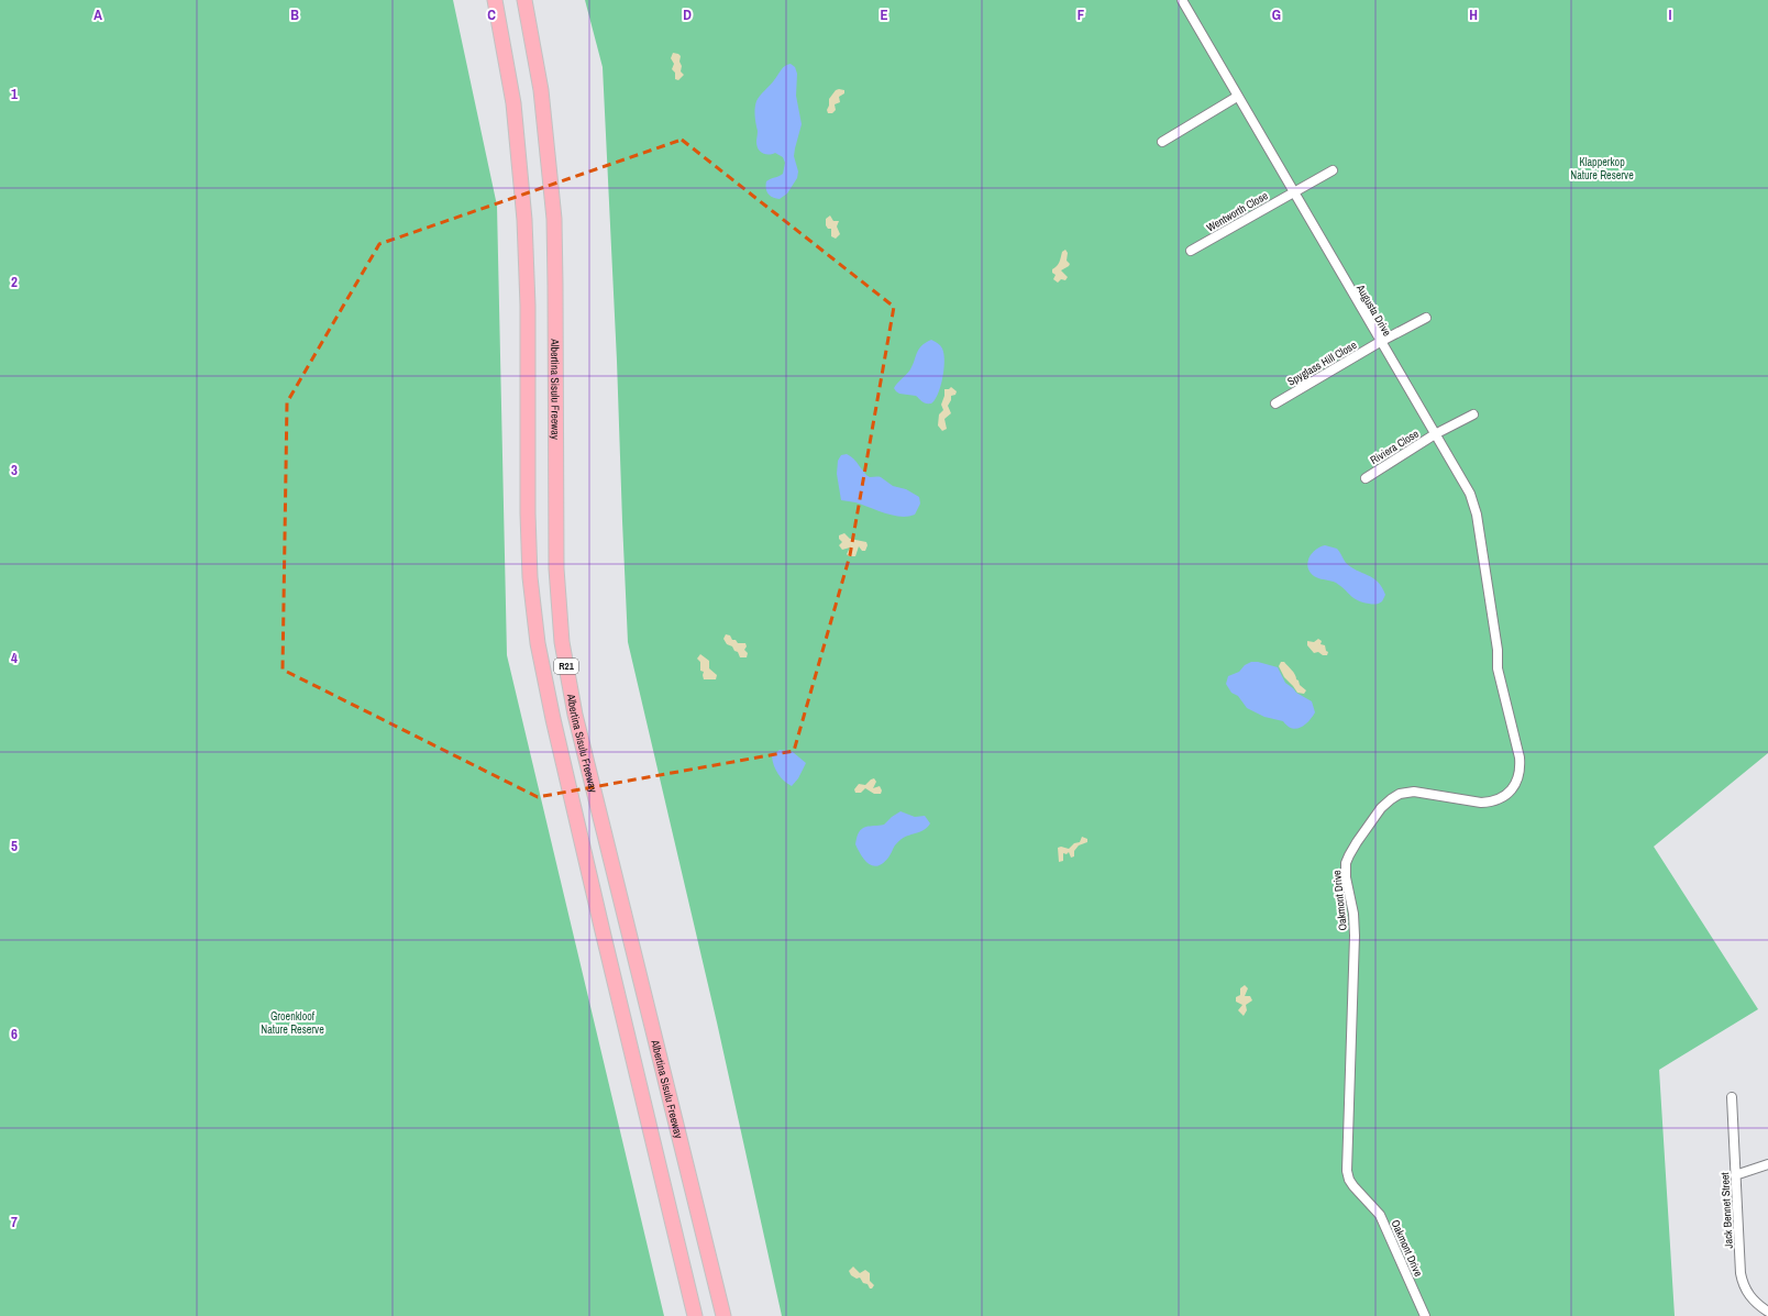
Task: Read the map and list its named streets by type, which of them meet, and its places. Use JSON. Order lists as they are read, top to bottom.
{
  "streets": {
    "highway": ["Albertina Sisulu Freeway", "R21"],
    "street": [
      "Wentworth Close",
      "Augusta Drive",
      "Spyglass Hill Close",
      "Riviera Close",
      "Oakmont Drive",
      "Jack Bennet Street"
    ]
  },
  "crossings": [
    ["Wentworth Close", "Augusta Drive"],
    ["Augusta Drive", "Spyglass Hill Close"],
    ["Augusta Drive", "Riviera Close"],
    ["Augusta Drive", "Oakmont Drive"]
  ],
  "parks": ["Klapperkop Nature Reserve", "Groenkloof Nature Reserve"],
  "grid": {
    "columns": [
      "A",
      "B",
      "C",
      "D",
      "E",
      "F",
      "G",
      "H",
      "I"
    ],
    "rows": [
      "1",
      "2",
      "3",
      "4",
      "5",
      "6",
      "7"
    ]
  }
}
